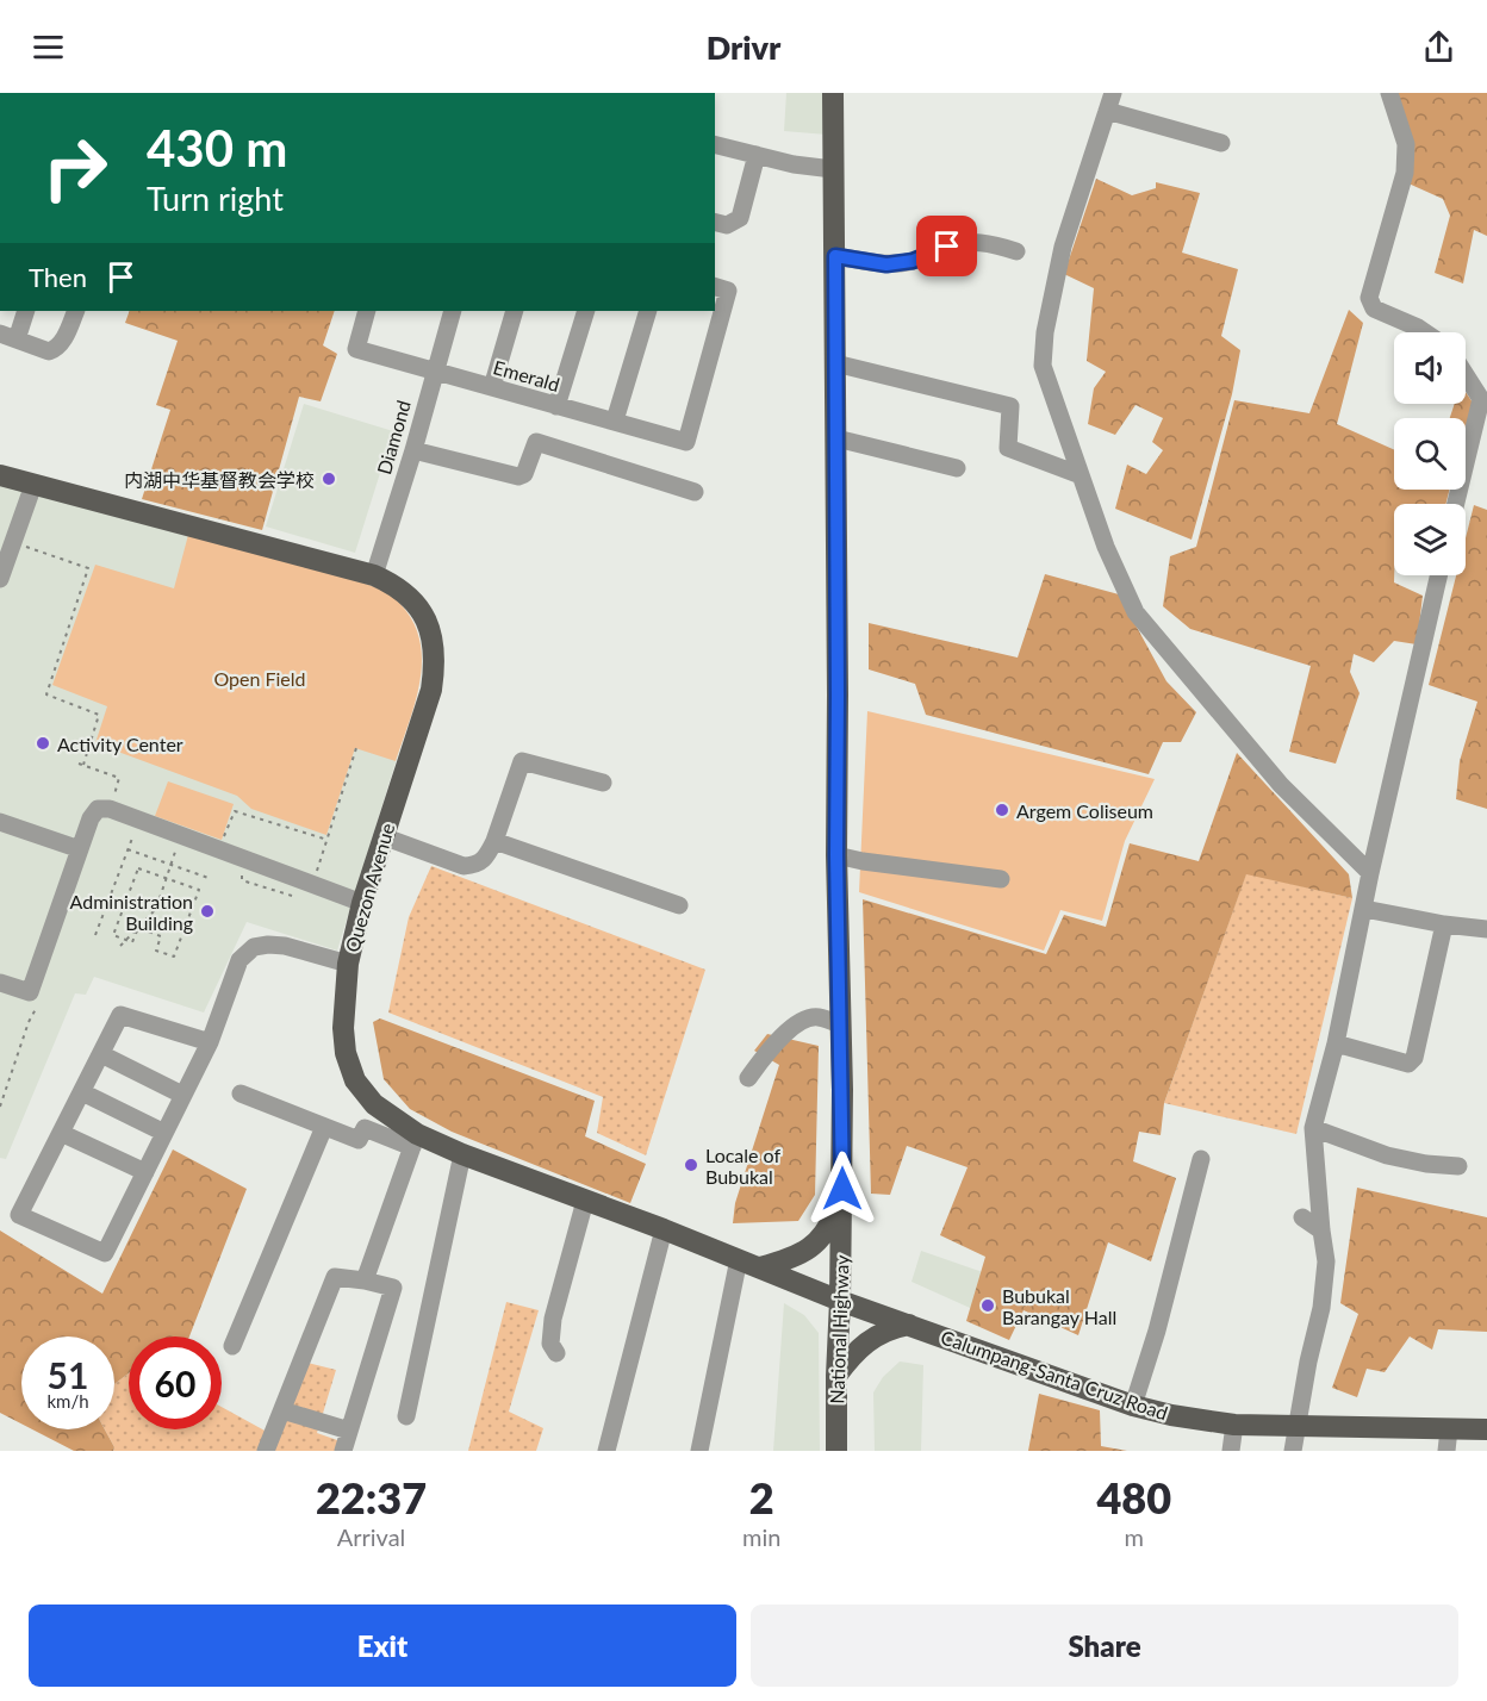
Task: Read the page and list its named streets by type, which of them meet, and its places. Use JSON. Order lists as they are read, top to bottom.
{
  "streets": {
    "main road": ["Quezon Avenue", "National Highway", "Calumpang-Santa Cruz Road"],
    "street": ["Emerald", "Diamond"]
  },
  "crossings": [
    ["Emerald", "Diamond"],
    ["Diamond", "Quezon Avenue"],
    ["Quezon Avenue", "National Highway"],
    ["Quezon Avenue", "Calumpang-Santa Cruz Road"],
    ["National Highway", "Calumpang-Santa Cruz Road"]
  ],
  "parks": ["Open Field"],
  "places": [
    "内湖中华基督教会学校",
    "Activity Center",
    "Argem Coliseum",
    "Administration Building",
    "Locale of Bubukal",
    "Bubukal Barangay Hall"
  ],
  "page": {
    "header": "Drivr",
    "turn": ["430 m", "Turn right"],
    "then": "Then",
    "speed": "51 km/h",
    "limit": "60",
    "eta": [
      "22:37",
      "Arrival",
      "2",
      "min",
      "480",
      "m"
    ],
    "buttons": ["Exit", "Share"]
  }
}
